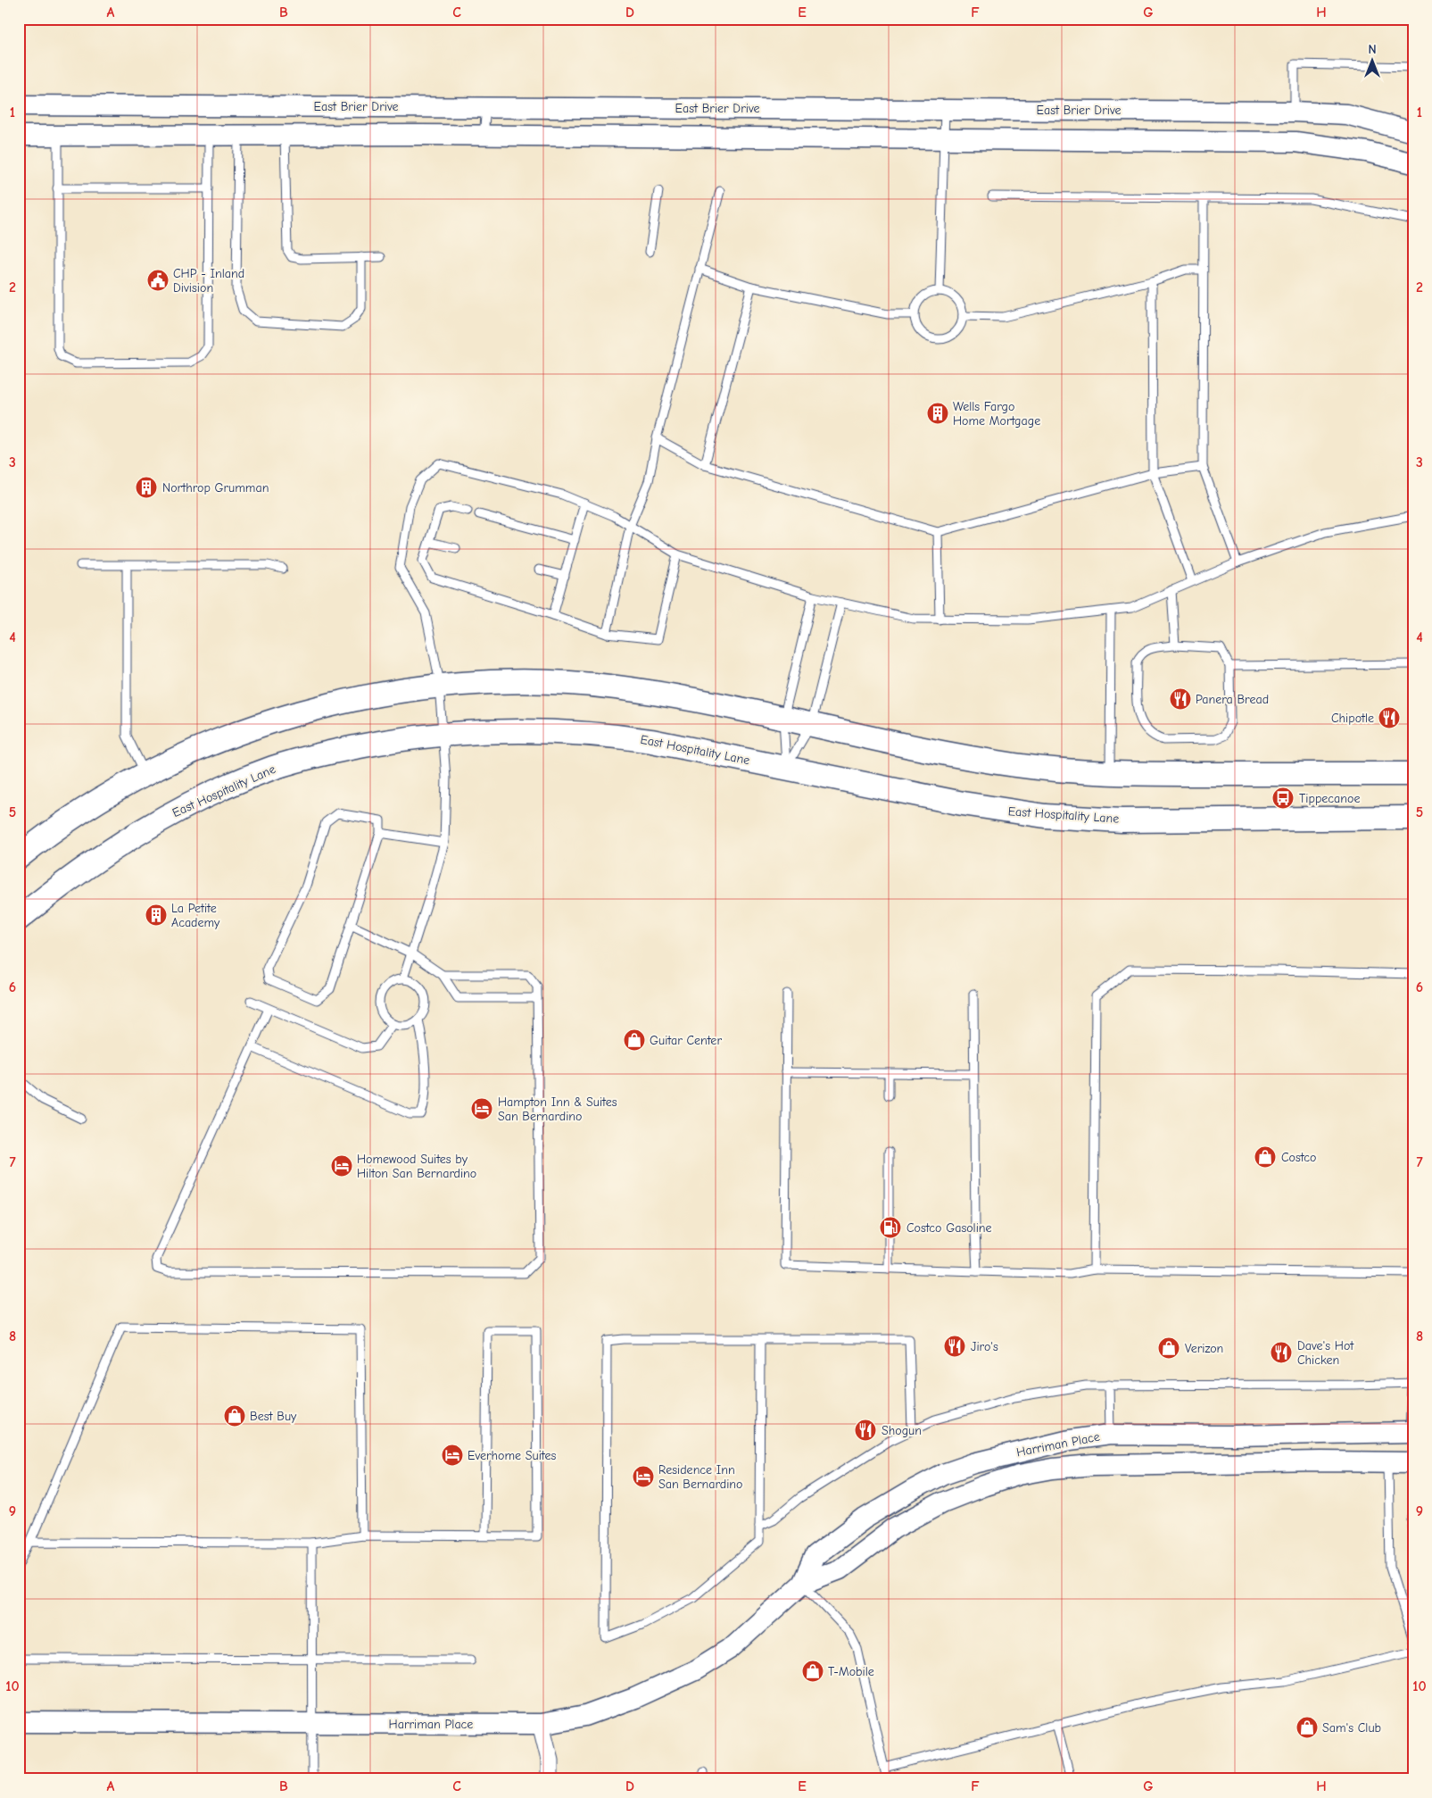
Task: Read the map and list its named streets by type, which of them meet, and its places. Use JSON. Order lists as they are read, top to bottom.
{
  "streets": {
    "main road": ["East Hospitality Lane"],
    "street": ["East Brier Drive", "Harriman Place"]
  },
  "places": {
    "public building": ["CHP - Inland Division"],
    "building": ["Wells Fargo Home Mortgage", "Northrop Grumman", "La Petite Academy"],
    "restaurant": [
      "Panera Bread",
      "Chipotle",
      "Jiro's",
      "Dave's Hot Chicken",
      "Shogun"
    ],
    "bus stop": ["Tippecanoe"],
    "shop": [
      "Guitar Center",
      "Costco",
      "Verizon",
      "Best Buy",
      "T-Mobile",
      "Sam's Club"
    ],
    "hotel": [
      "Hampton Inn & Suites San Bernardino",
      "Homewood Suites by Hilton San Bernardino",
      "Everhome Suites",
      "Residence Inn San Bernardino"
    ],
    "fuel station": ["Costco Gasoline"]
  },
  "north": "top",
  "grid": {
    "columns": [
      "A",
      "B",
      "C",
      "D",
      "E",
      "F",
      "G",
      "H"
    ],
    "rows": [
      "1",
      "2",
      "3",
      "4",
      "5",
      "6",
      "7",
      "8",
      "9",
      "10"
    ]
  }
}
